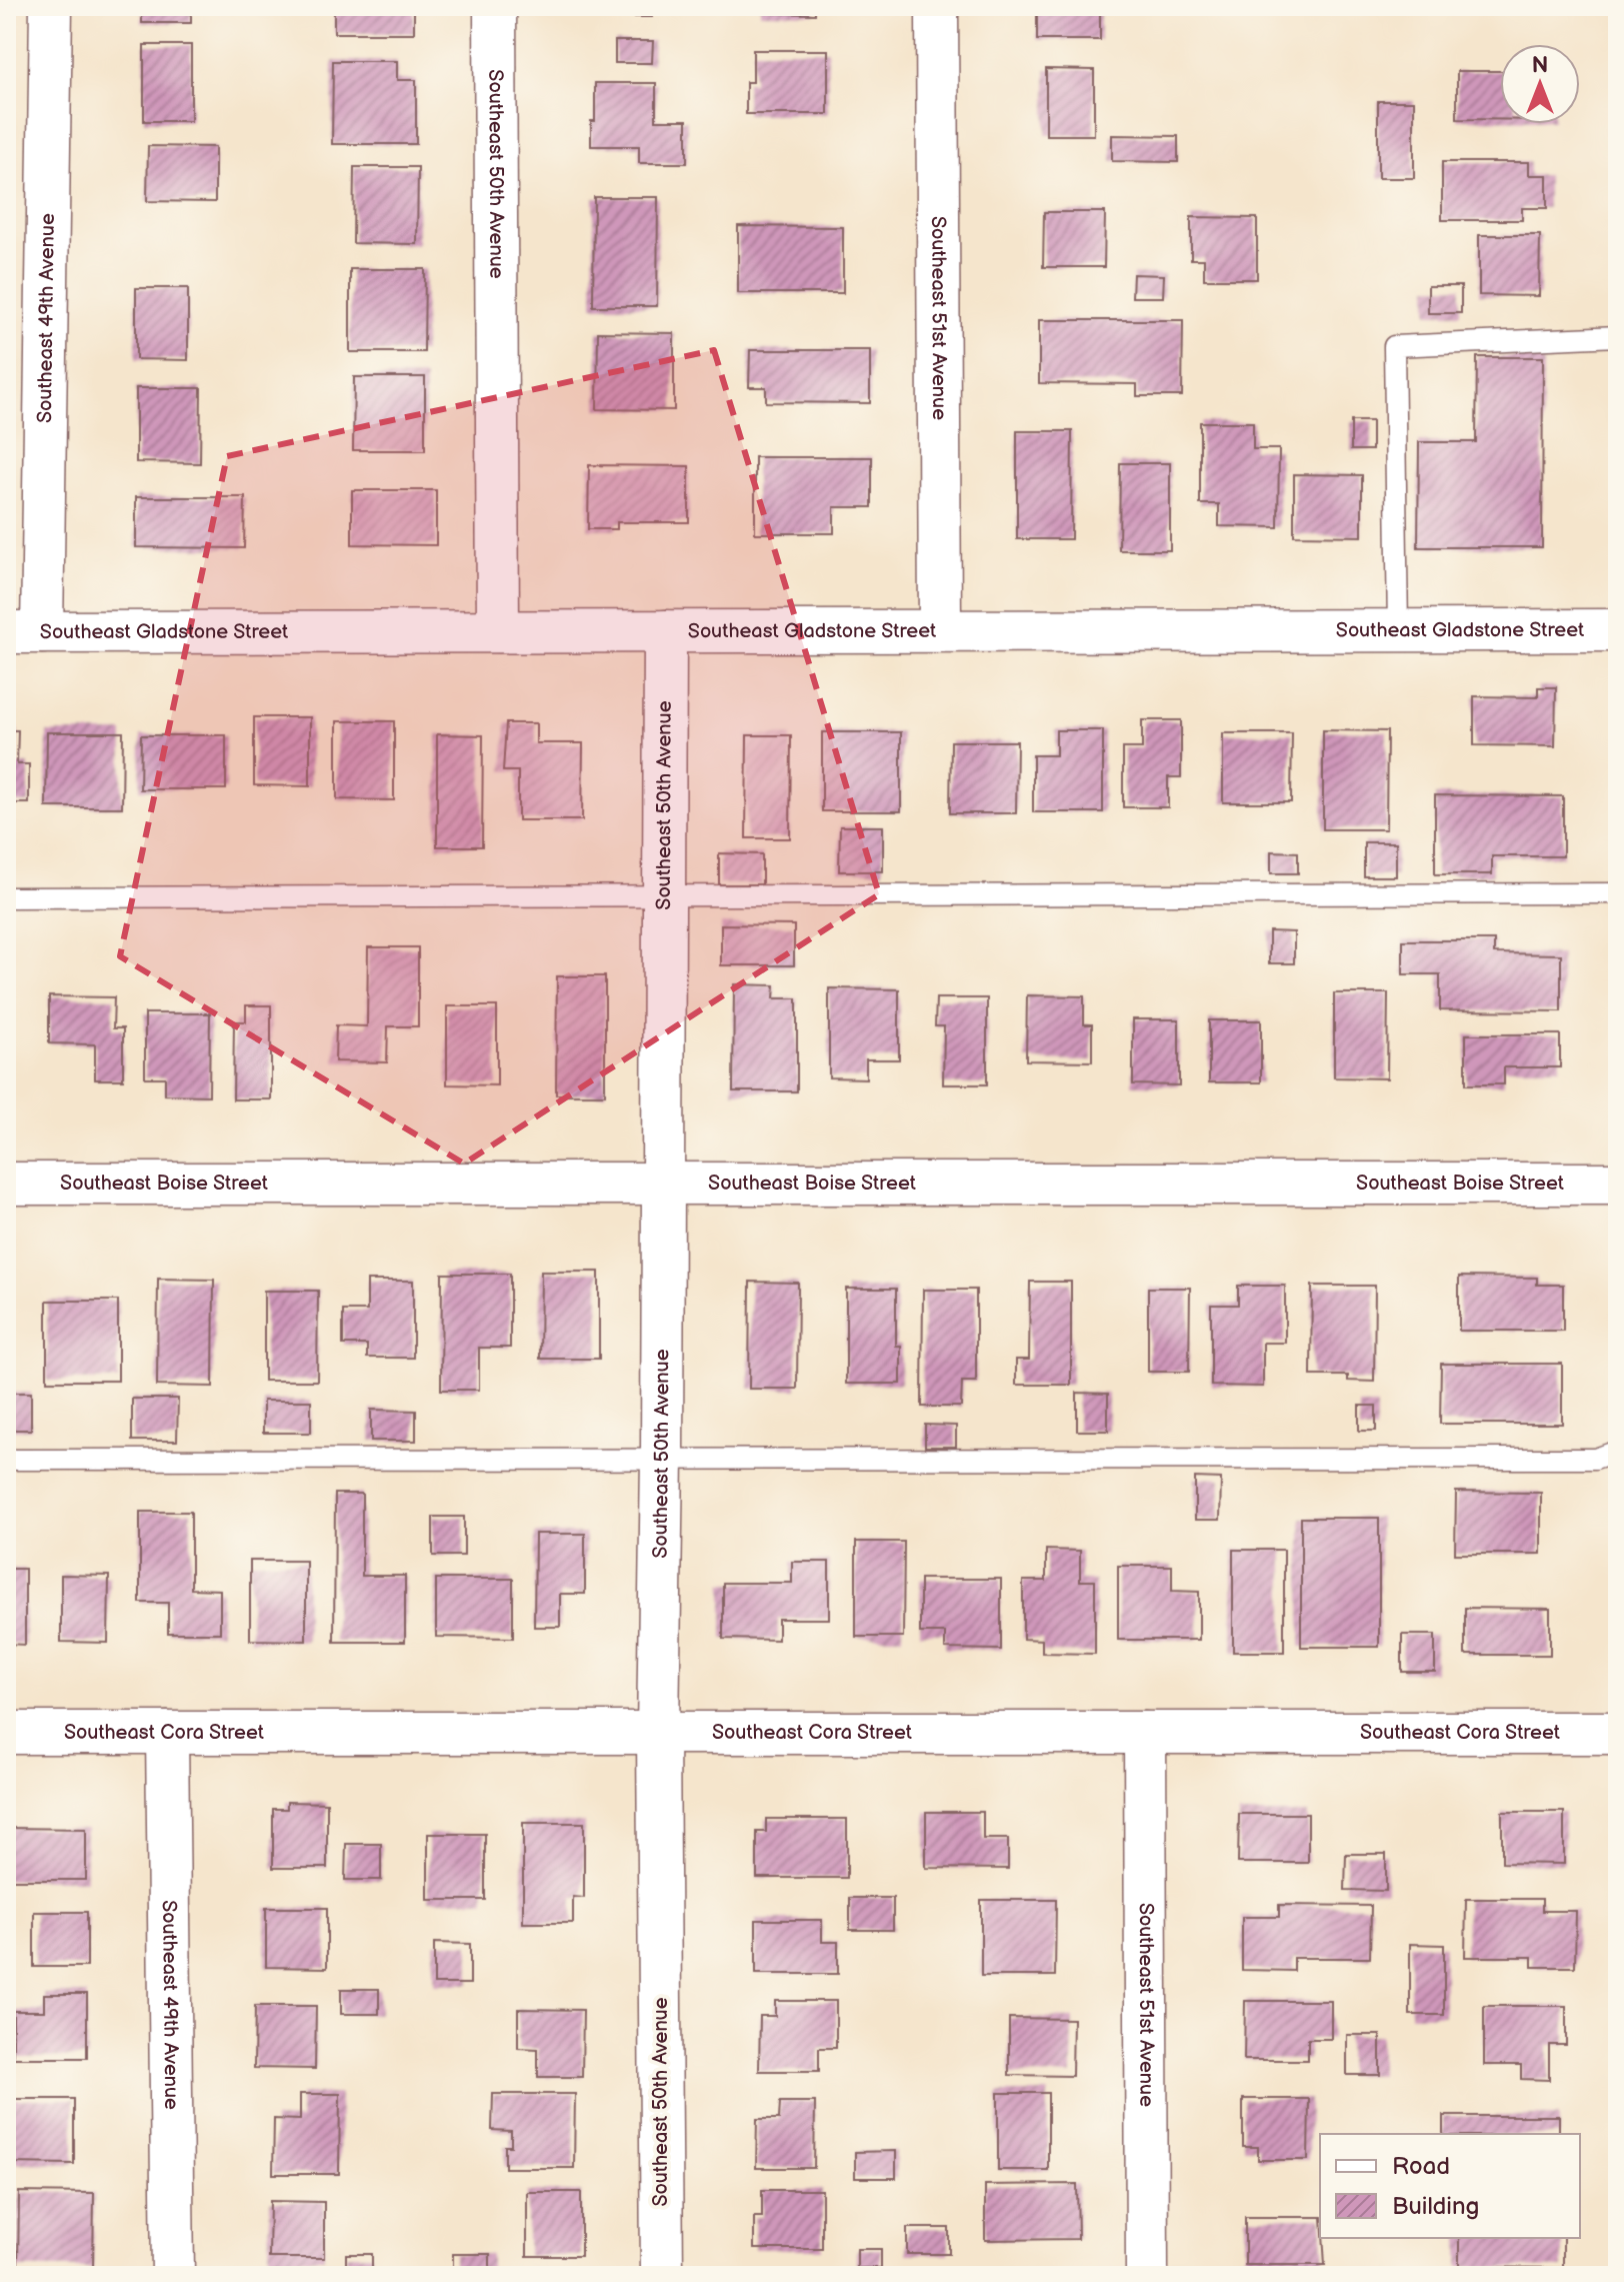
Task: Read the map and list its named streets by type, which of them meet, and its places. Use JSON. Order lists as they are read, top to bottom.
{
  "streets": {
    "street": [
      "Southeast 50th Avenue",
      "Southeast 51st Avenue",
      "Southeast 49th Avenue",
      "Southeast Gladstone Street",
      "Southeast Boise Street",
      "Southeast Cora Street"
    ]
  },
  "crossings": [
    ["Southeast 50th Avenue", "Southeast Gladstone Street"],
    ["Southeast 50th Avenue", "Southeast Boise Street"],
    ["Southeast 50th Avenue", "Southeast Cora Street"],
    ["Southeast 51st Avenue", "Southeast Gladstone Street"],
    ["Southeast 51st Avenue", "Southeast Cora Street"],
    ["Southeast 49th Avenue", "Southeast Gladstone Street"],
    ["Southeast 49th Avenue", "Southeast Cora Street"]
  ],
  "legend": ["Road", "Building"],
  "north": "top"
}
